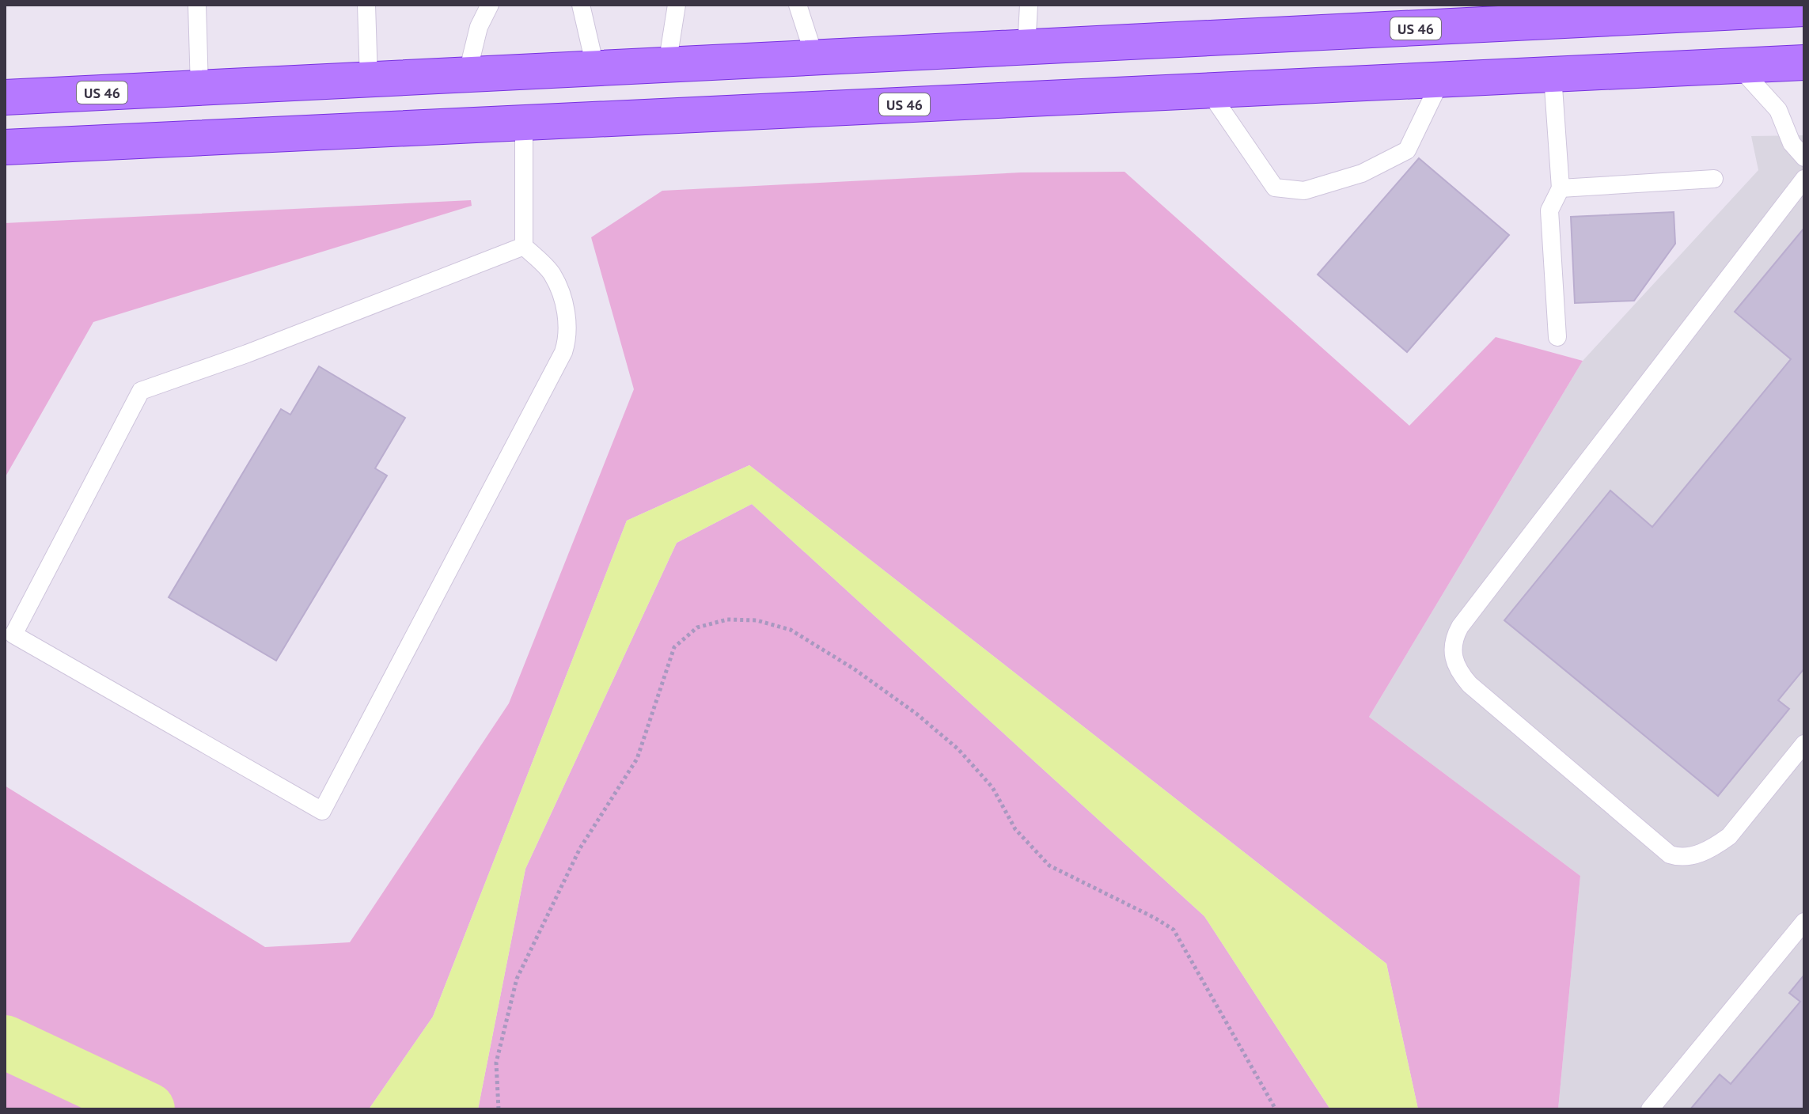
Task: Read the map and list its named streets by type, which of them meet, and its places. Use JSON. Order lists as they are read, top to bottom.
{
  "streets": {
    "highway": ["US 46"]
  }
}
